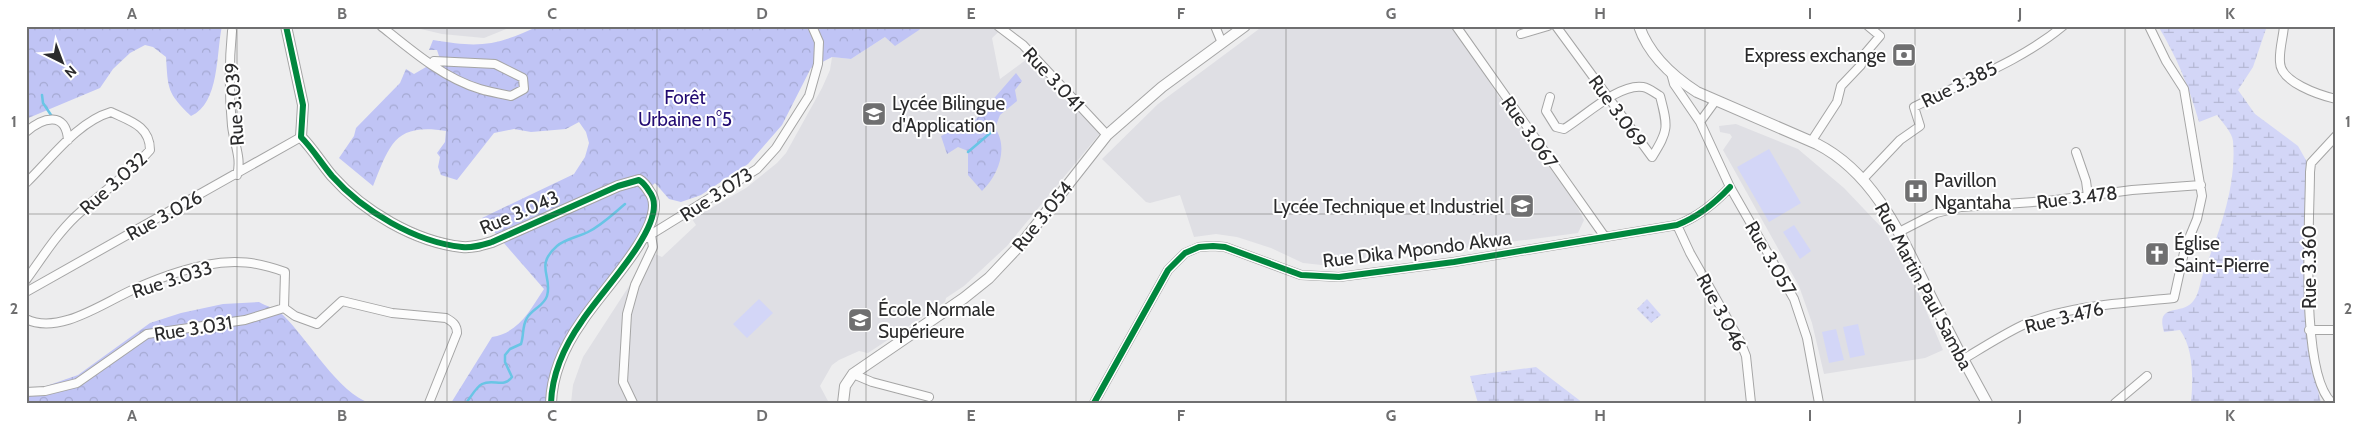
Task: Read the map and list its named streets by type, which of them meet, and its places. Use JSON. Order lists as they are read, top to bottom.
{
  "streets": {
    "street": [
      "Rue 3.041",
      "Rue 3.385",
      "Rue 3.039",
      "Rue 3.069",
      "Rue 3.067",
      "Rue 3.032",
      "Rue 3.073",
      "Rue 3.478",
      "Rue 3.043",
      "Rue 3.026",
      "Rue 3.054",
      "Rue Dika Mpondo Akwa",
      "Rue 3.057",
      "Rue 3.360",
      "Rue 3.033",
      "Rue Martin Paul Samba",
      "Rue 3.046",
      "Rue 3.476",
      "Rue 3.031"
    ]
  },
  "crossings": [
    ["Rue 3.041", "Rue 3.054"],
    ["Rue 3.385", "Rue Martin Paul Samba"],
    ["Rue 3.039", "Rue 3.026"],
    ["Rue 3.069", "Rue 3.067"],
    ["Rue 3.067", "Rue Dika Mpondo Akwa"],
    ["Rue 3.073", "Rue 3.043"],
    ["Rue 3.478", "Rue Martin Paul Samba"],
    ["Rue 3.478", "Rue 3.476"],
    ["Rue 3.043", "Rue 3.026"],
    ["Rue Dika Mpondo Akwa", "Rue 3.057"],
    ["Rue Dika Mpondo Akwa", "Rue 3.046"],
    ["Rue 3.057", "Rue Martin Paul Samba"],
    ["Rue 3.033", "Rue 3.031"],
    ["Rue Martin Paul Samba", "Rue 3.476"]
  ],
  "parks": ["Forêt Urbaine n°5"],
  "places": {
    "bank": ["Express exchange"],
    "school or university": ["Lycée Bilingue d'Application", "Lycée Technique et Industriel", "École Normale Supérieure"],
    "hospital": ["Pavillon Ngantaha"],
    "church": ["Église Saint-Pierre"]
  },
  "north": "bottom right",
  "grid": {
    "columns": [
      "A",
      "B",
      "C",
      "D",
      "E",
      "F",
      "G",
      "H",
      "I",
      "J",
      "K"
    ],
    "rows": ["1", "2"]
  }
}
